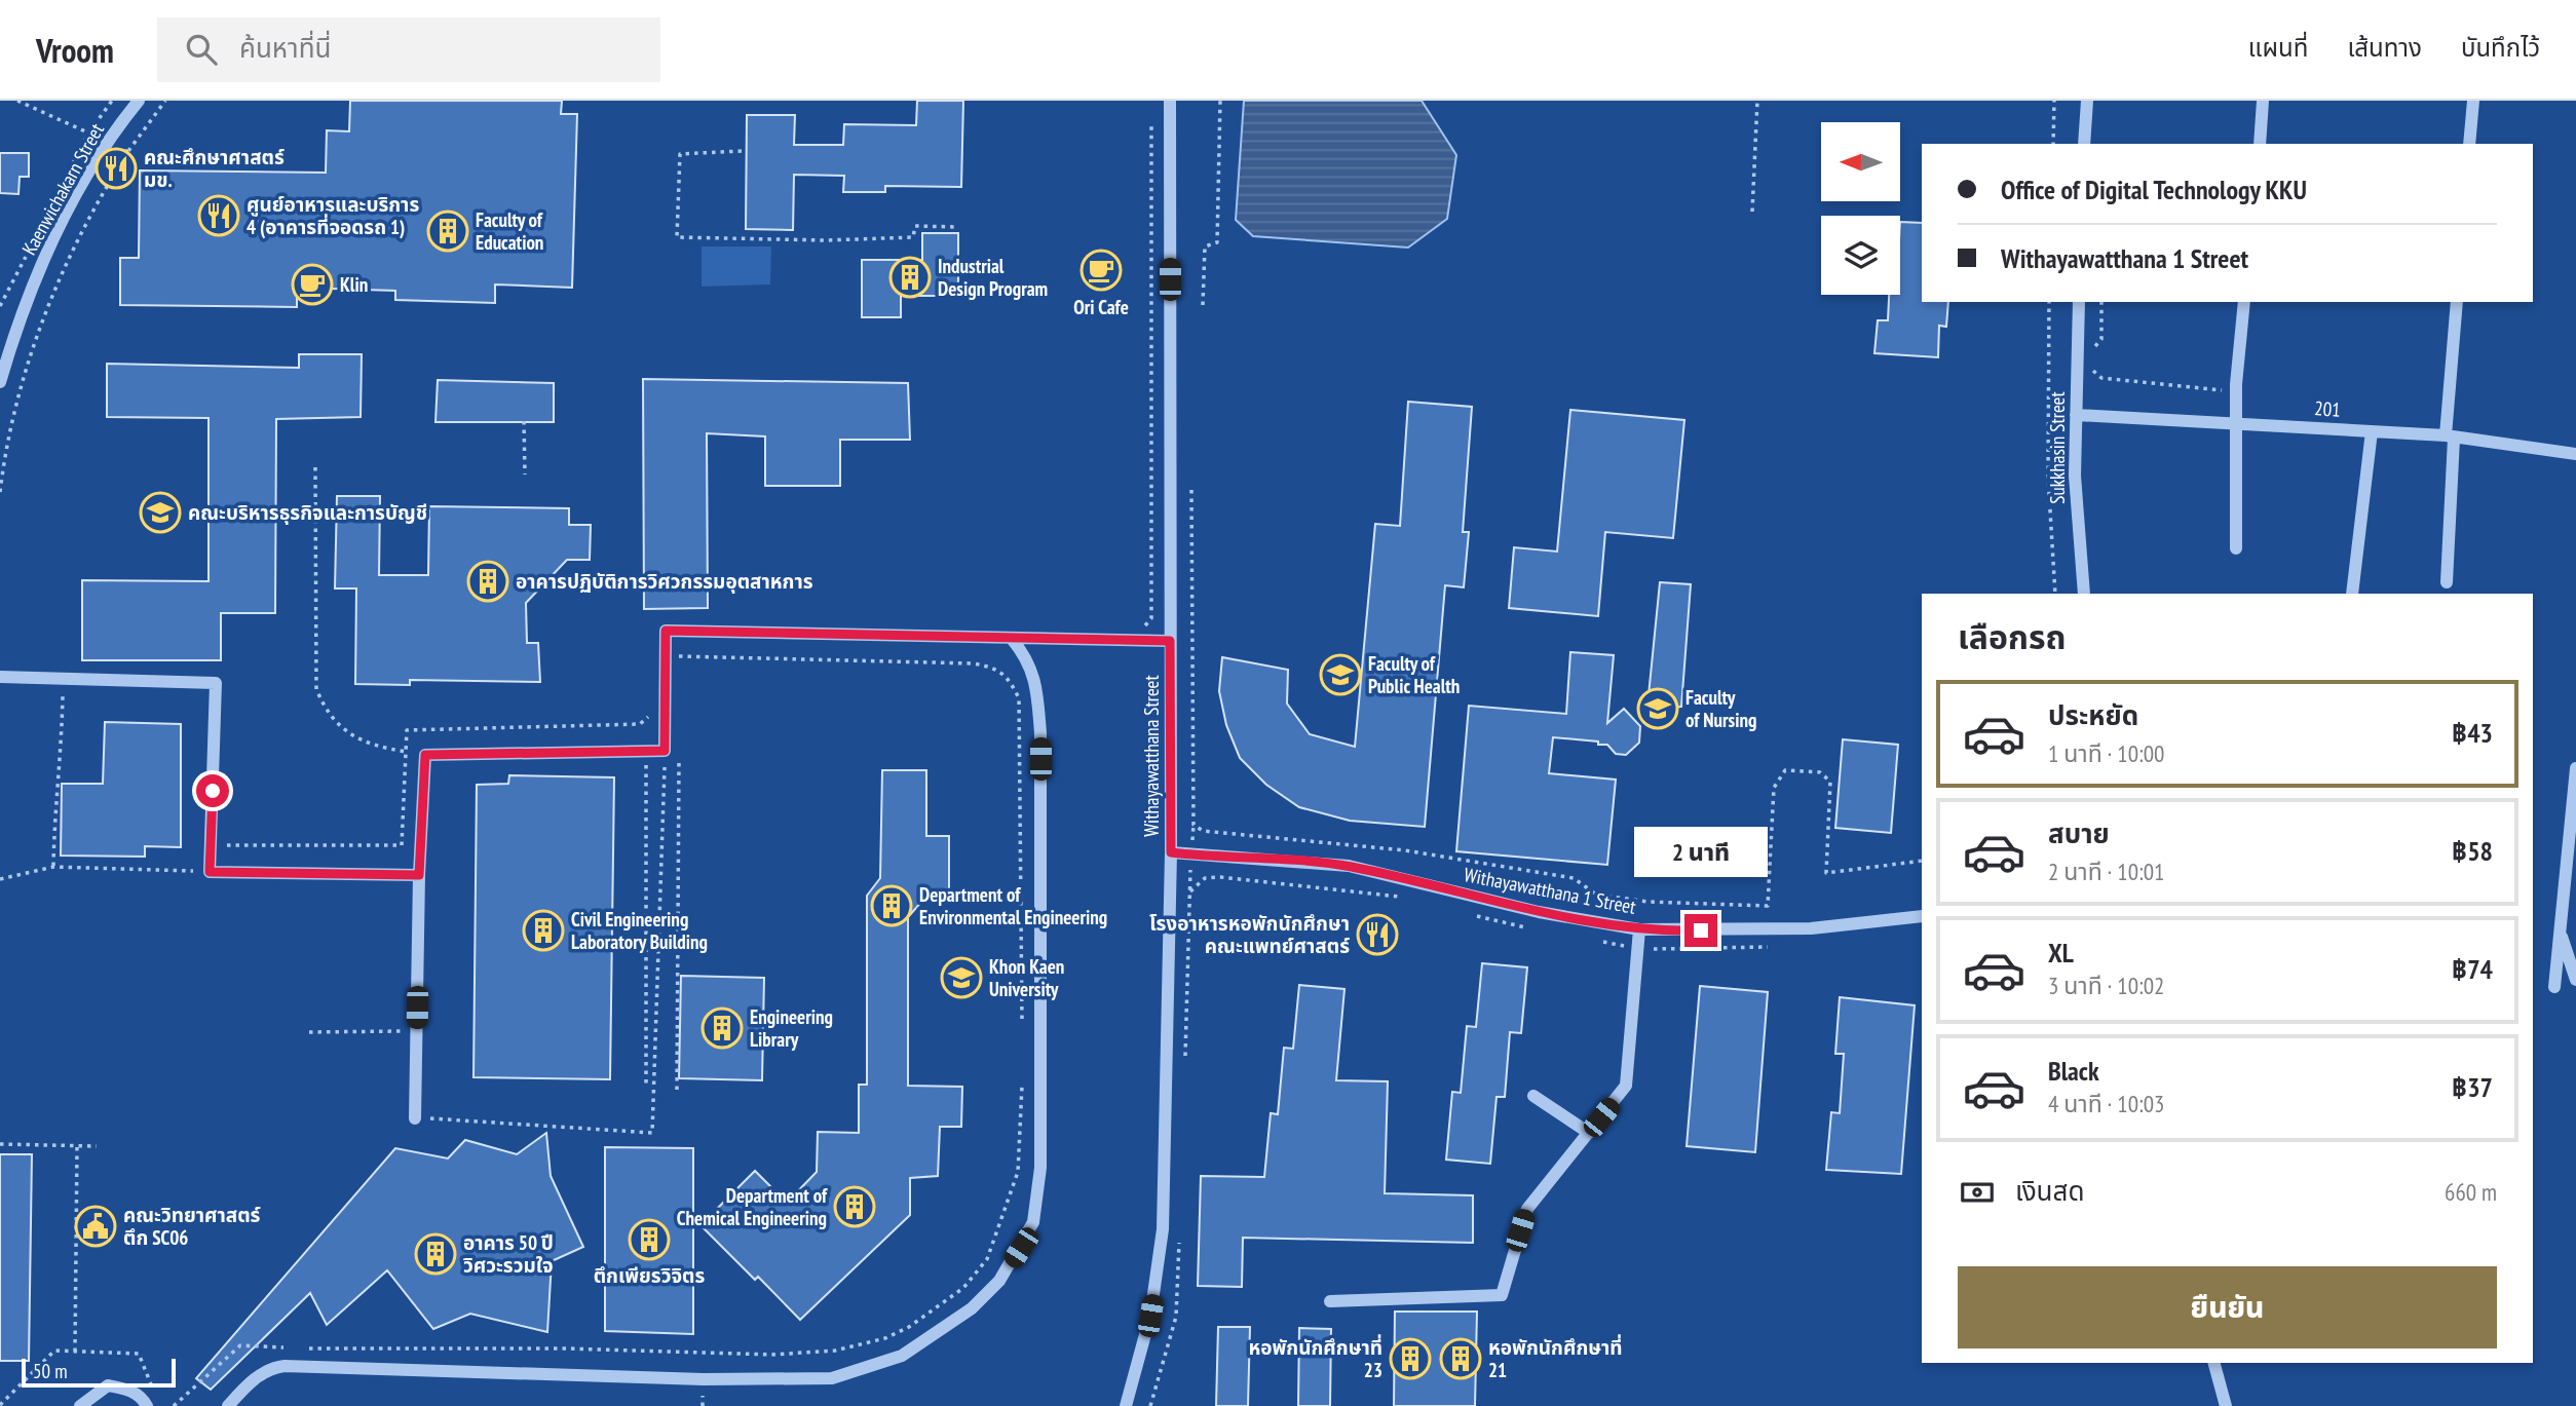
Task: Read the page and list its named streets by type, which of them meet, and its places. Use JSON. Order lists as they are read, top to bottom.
{
  "streets": {
    "street": [
      "Kaenwichakarn Street",
      "201",
      "Sukkhasin Street",
      "Withayawatthana Street",
      "Withayawatthana 1 Street"
    ]
  },
  "crossings": [
    ["201", "Sukkhasin Street"],
    ["Withayawatthana Street", "Withayawatthana 1 Street"]
  ],
  "places": {
    "restaurant": ["คณะศึกษาศาสตร์ มข.", "ศูนย์อาหารและบริการ 4 (อาคารที่จอดรถ 1)", "โรงอาหารหอพักนักศึกษา คณะแพทย์ศาสตร์"],
    "building": [
      "Faculty of Education",
      "Industrial Design Program",
      "อาคารปฏิบัติการวิศวกรรมอุตสาหการ",
      "Department of Environmental Engineering",
      "Civil Engineering Laboratory Building",
      "Engineering Library",
      "Department of Chemical Engineering",
      "ตึกเพียรวิจิตร",
      "อาคาร 50 ปี วิศวะรวมใจ",
      "หอพักนักศึกษาที่ 23",
      "หอพักนักศึกษาที่ 21"
    ],
    "cafe": ["Ori Cafe", "Klin"],
    "school or university": [
      "คณะบริหารธุรกิจและการบัญชี",
      "Faculty of Public Health",
      "Faculty of Nursing",
      "Khon Kaen University"
    ],
    "public building": ["คณะวิทยาศาสตร์ ตึก SC06"]
  },
  "scale_bar": "50 m",
  "north": "left",
  "page": {
    "header": "Vroom",
    "search": "ค้นหาที่นี่",
    "nav": ["แผนที่", "เส้นทาง", "บันทึกไว้"],
    "banner": ["Office of Digital Technology KKU", "Withayawatthana 1 Street"],
    "heading": "เลือกรถ",
    "list": [
      {
        "name": "ประหยัด",
        "note": "1 นาที · 10:00",
        "value": "฿43"
      },
      {
        "name": "สบาย",
        "note": "2 นาที · 10:01",
        "value": "฿58"
      },
      {
        "name": "XL",
        "note": "3 นาที · 10:02",
        "value": "฿74"
      },
      {
        "name": "Black",
        "note": "4 นาที · 10:03",
        "value": "฿37"
      }
    ],
    "bubble": "2 นาที",
    "pay": ["เงินสด", "660 m"],
    "buttons": "ยืนยัน",
    "scale": "50 m"
  }
}
